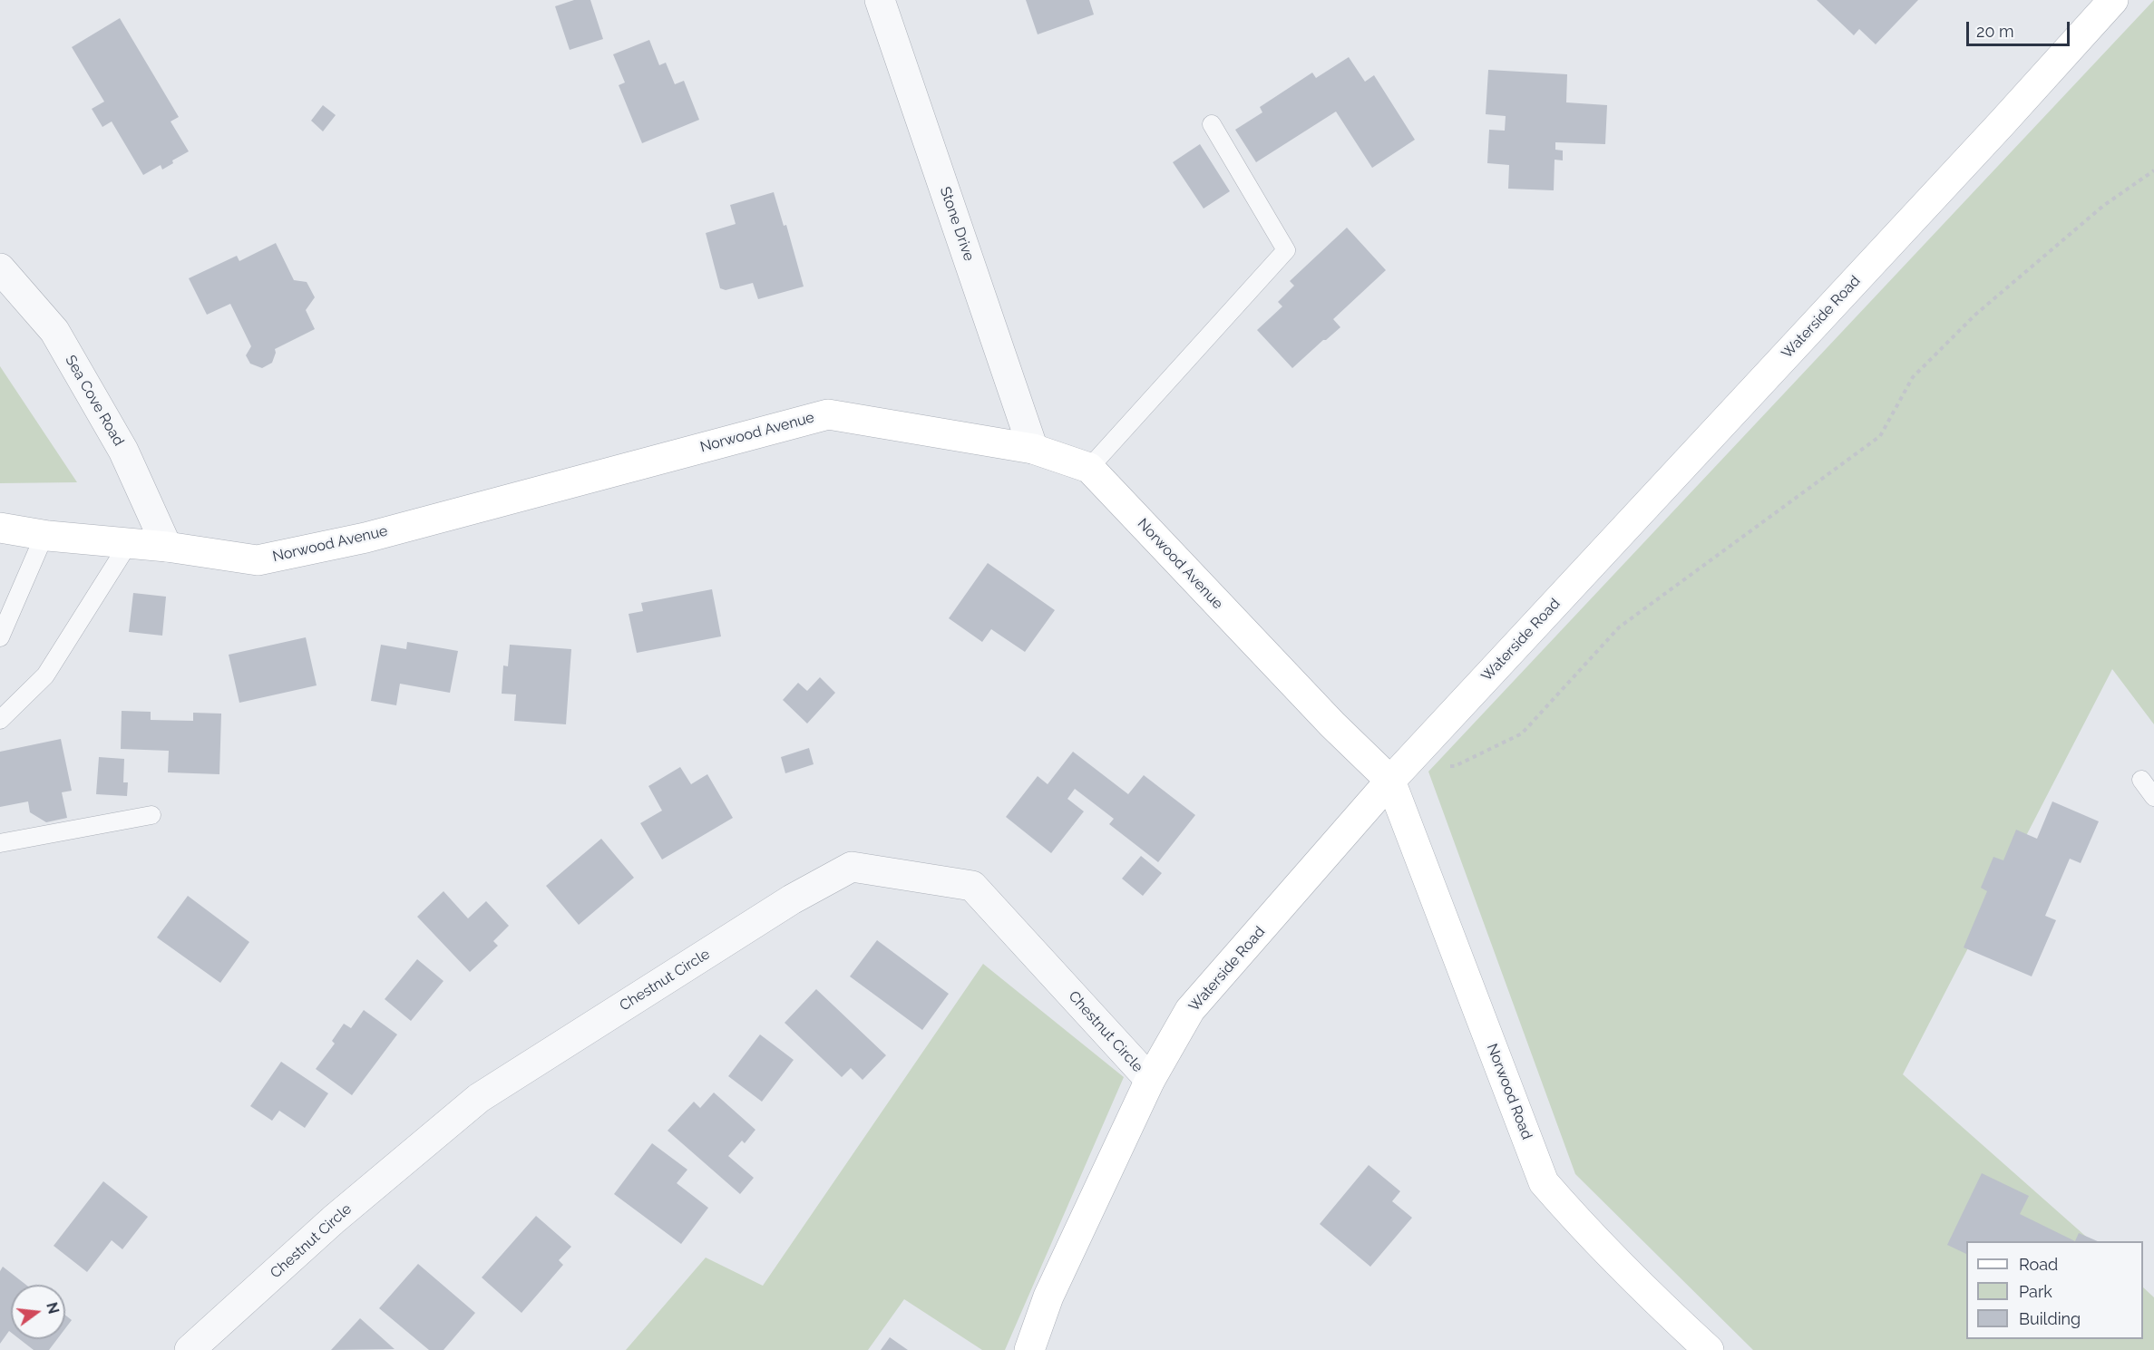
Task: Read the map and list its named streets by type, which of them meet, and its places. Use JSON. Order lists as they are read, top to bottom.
{
  "streets": {
    "street": [
      "Stone Drive",
      "Waterside Road",
      "Sea Cove Road",
      "Norwood Avenue",
      "Chestnut Circle",
      "Norwood Road"
    ]
  },
  "crossings": [
    ["Stone Drive", "Norwood Avenue"],
    ["Waterside Road", "Norwood Avenue"],
    ["Waterside Road", "Chestnut Circle"],
    ["Waterside Road", "Norwood Road"],
    ["Sea Cove Road", "Norwood Avenue"],
    ["Norwood Avenue", "Norwood Road"]
  ],
  "legend": ["Road", "Park", "Building"],
  "scale_bar": "20 m",
  "north": "right"
}
